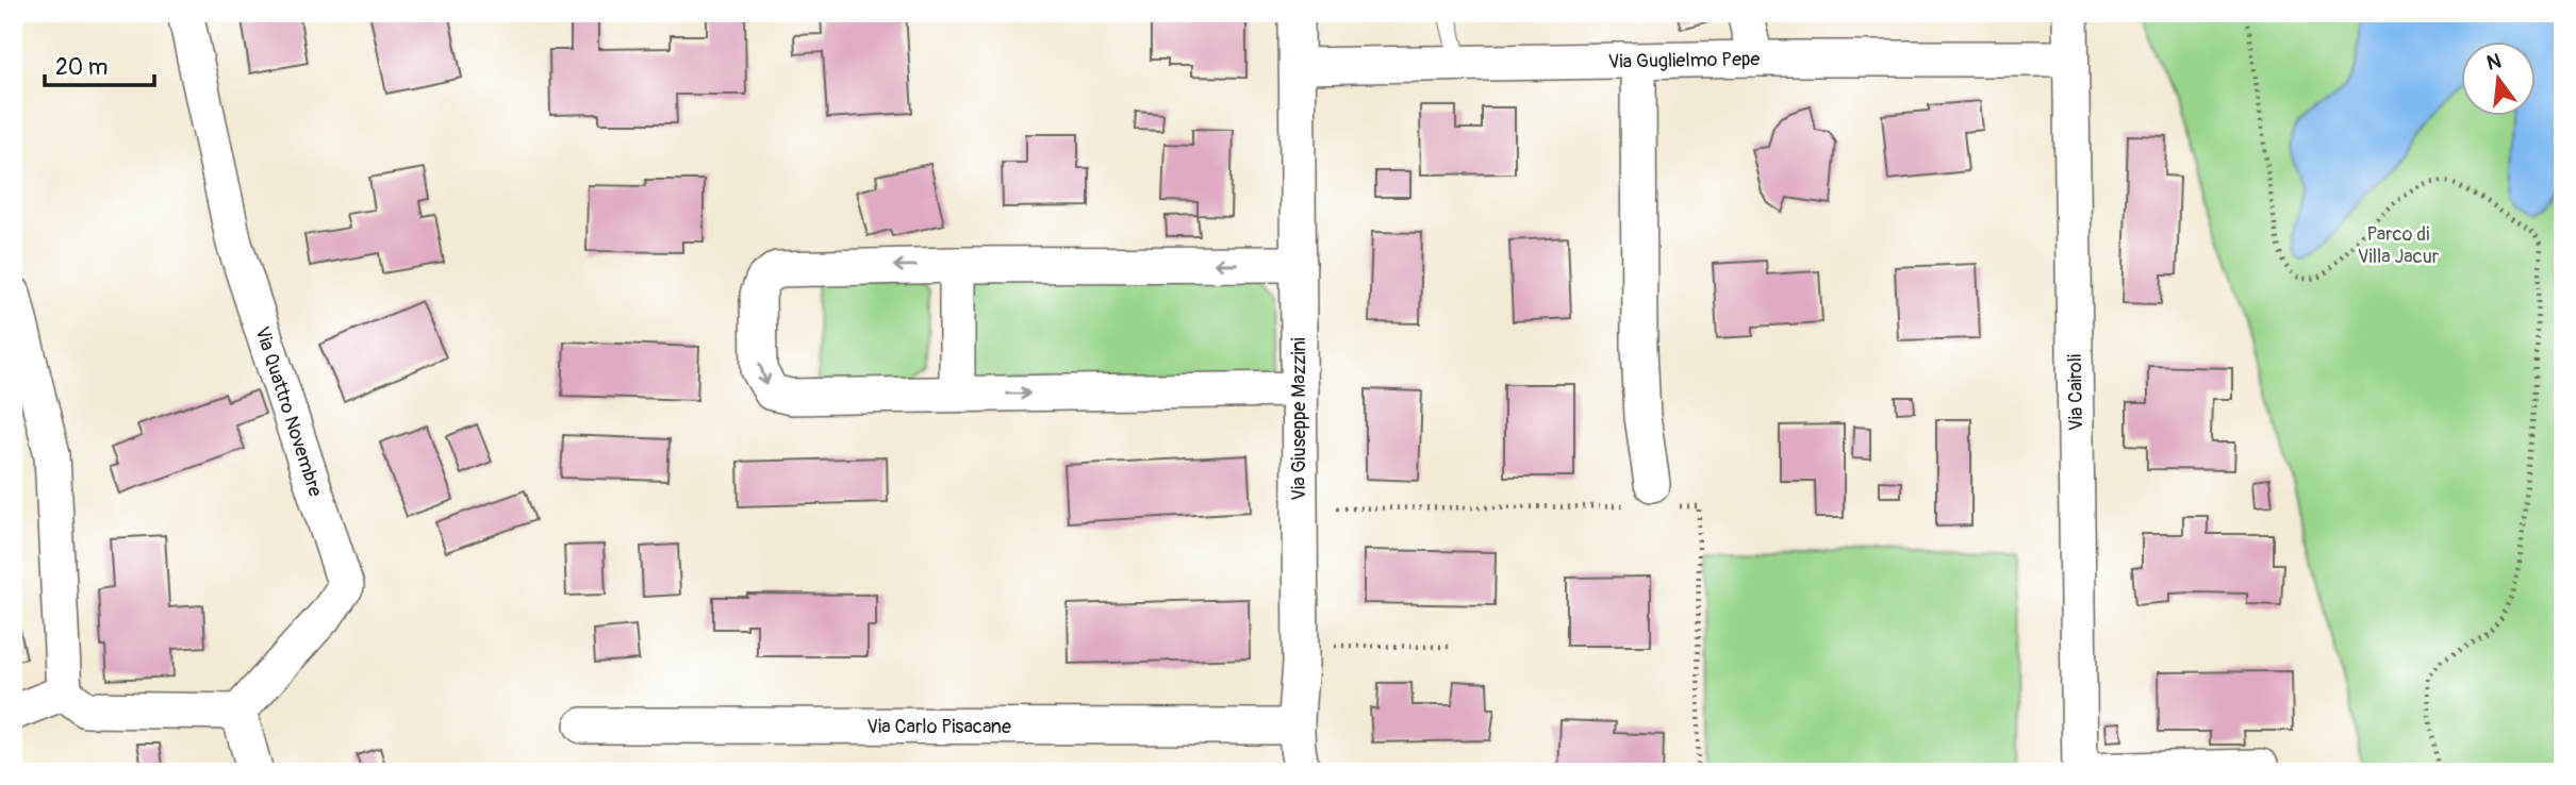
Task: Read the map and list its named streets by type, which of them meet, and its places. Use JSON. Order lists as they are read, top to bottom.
{
  "streets": {
    "street": [
      "Via Guglielmo Pepe",
      "Via Cairoli",
      "Via Quattro Novembre",
      "Via Giuseppe Mazzini",
      "Via Carlo Pisacane"
    ]
  },
  "crossings": [
    ["Via Guglielmo Pepe", "Via Cairoli"],
    ["Via Guglielmo Pepe", "Via Giuseppe Mazzini"],
    ["Via Giuseppe Mazzini", "Via Carlo Pisacane"]
  ],
  "parks": ["Parco di Villa Jacur"],
  "scale_bar": "20 m",
  "north": "top"
}
